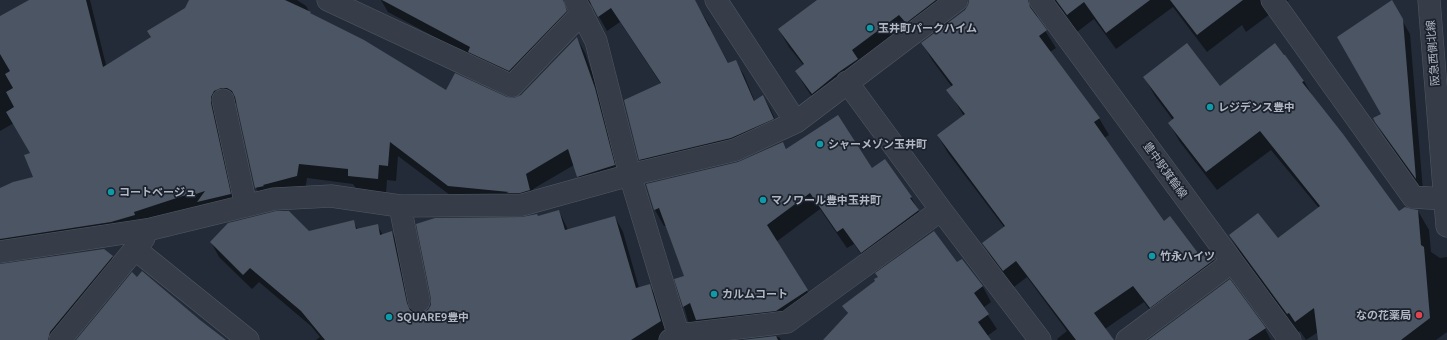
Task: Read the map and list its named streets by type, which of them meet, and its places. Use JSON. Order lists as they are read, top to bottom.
{
  "streets": {
    "street": ["阪急西側北線", "豊中駅箕輪線"]
  },
  "places": [
    "玉井町パークハイム",
    "レジデンス豊中",
    "シャーメゾン玉井町",
    "コートベージュ",
    "マノワール豊中玉井町",
    "竹永ハイツ",
    "カルムコート",
    "なの花薬局",
    "SQUARE9豊中"
  ]
}
